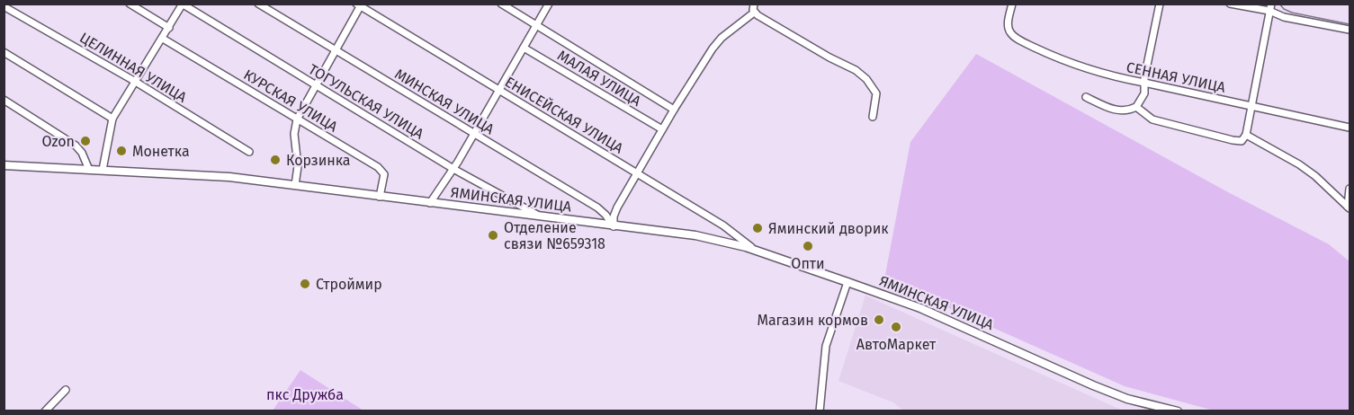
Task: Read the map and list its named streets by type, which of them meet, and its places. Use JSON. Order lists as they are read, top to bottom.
{
  "streets": {
    "main road": ["ЯМИНСКАЯ УЛИЦА"],
    "street": [
      "ЦЕЛИННАЯ УЛИЦА",
      "СЕННАЯ УЛИЦА",
      "МАЛАЯ УЛИЦА",
      "КУРСКАЯ УЛИЦА",
      "ТОГУЛЬСКАЯ УЛИЦА",
      "МИНСКАЯ УЛИЦА",
      "ЕНИСЕЙСКАЯ УЛИЦА"
    ]
  },
  "crossings": [
    ["КУРСКАЯ УЛИЦА", "ЯМИНСКАЯ УЛИЦА"],
    ["ТОГУЛЬСКАЯ УЛИЦА", "ЯМИНСКАЯ УЛИЦА"],
    ["МИНСКАЯ УЛИЦА", "ЯМИНСКАЯ УЛИЦА"],
    ["ЕНИСЕЙСКАЯ УЛИЦА", "ЯМИНСКАЯ УЛИЦА"]
  ],
  "parks": ["пкс Дружба"],
  "places": [
    "Ozon",
    "Монетка",
    "Корзинка",
    "Яминский дворик",
    "Отделение связи №659318",
    "Опти",
    "Строймир",
    "Магазин кормов",
    "АвтоМаркет"
  ]
}
